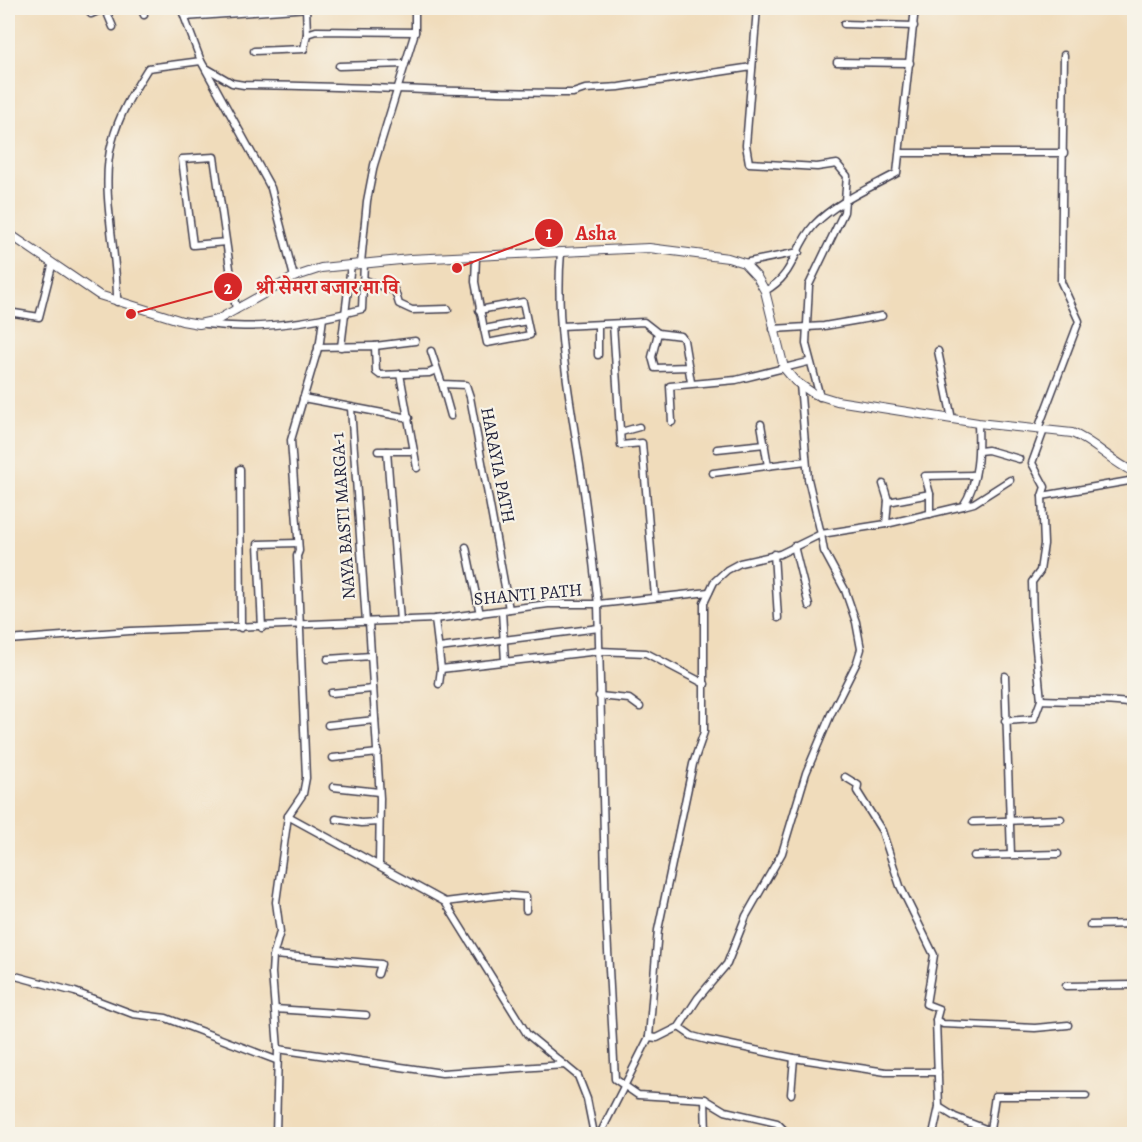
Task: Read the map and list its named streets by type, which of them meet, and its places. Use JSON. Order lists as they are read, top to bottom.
{
  "streets": {
    "street": ["HARAYIA PATH", "NAYA BASTI MARGA-1", "SHANTI PATH"]
  },
  "crossings": [
    ["HARAYIA PATH", "SHANTI PATH"],
    ["NAYA BASTI MARGA-1", "SHANTI PATH"]
  ],
  "places": ["Asha", "श्री सेमरा बजार मा वि"]
}
